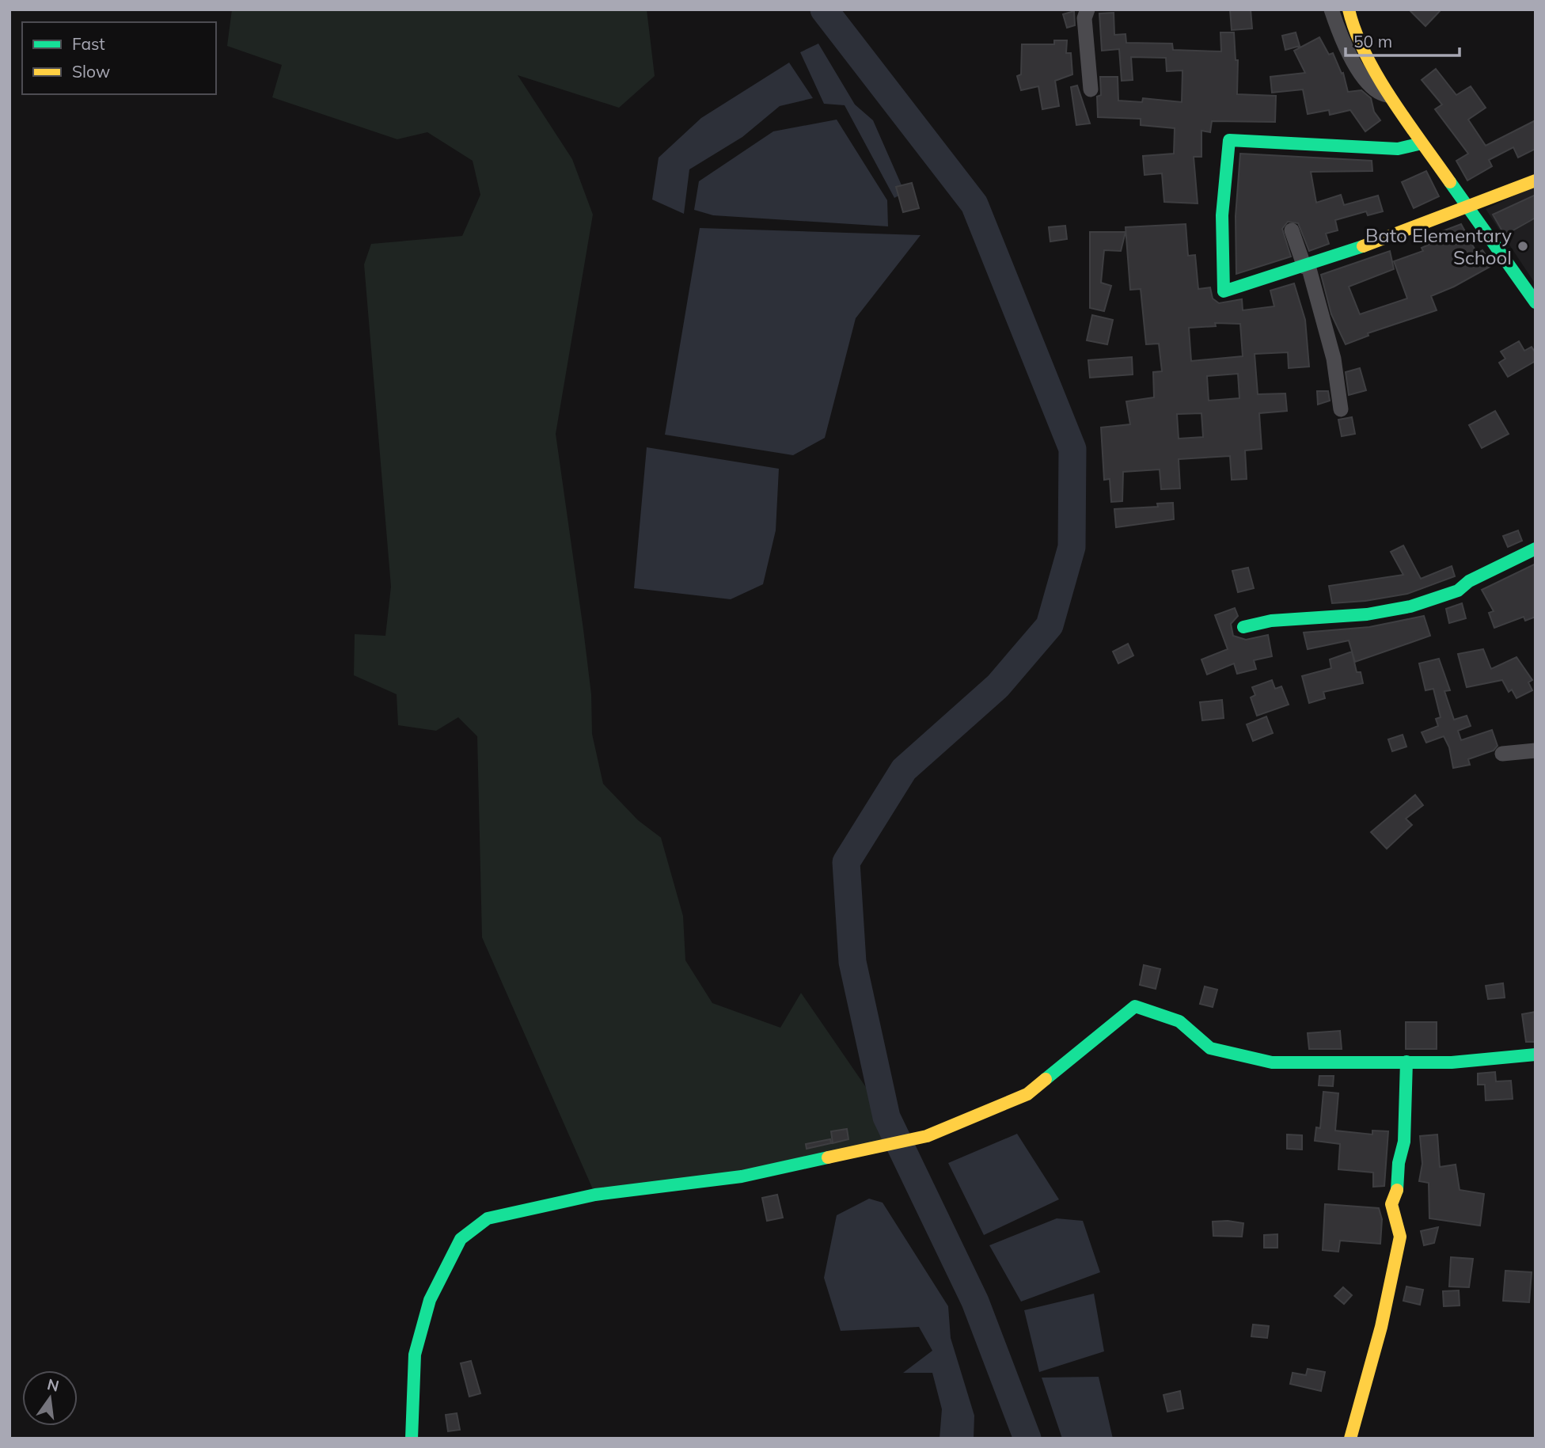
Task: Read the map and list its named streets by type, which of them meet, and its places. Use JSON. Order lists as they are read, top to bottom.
{
  "places": ["Bato Elementary School"],
  "legend": ["Fast", "Slow"],
  "scale_bar": "50 m",
  "north": "top"
}
